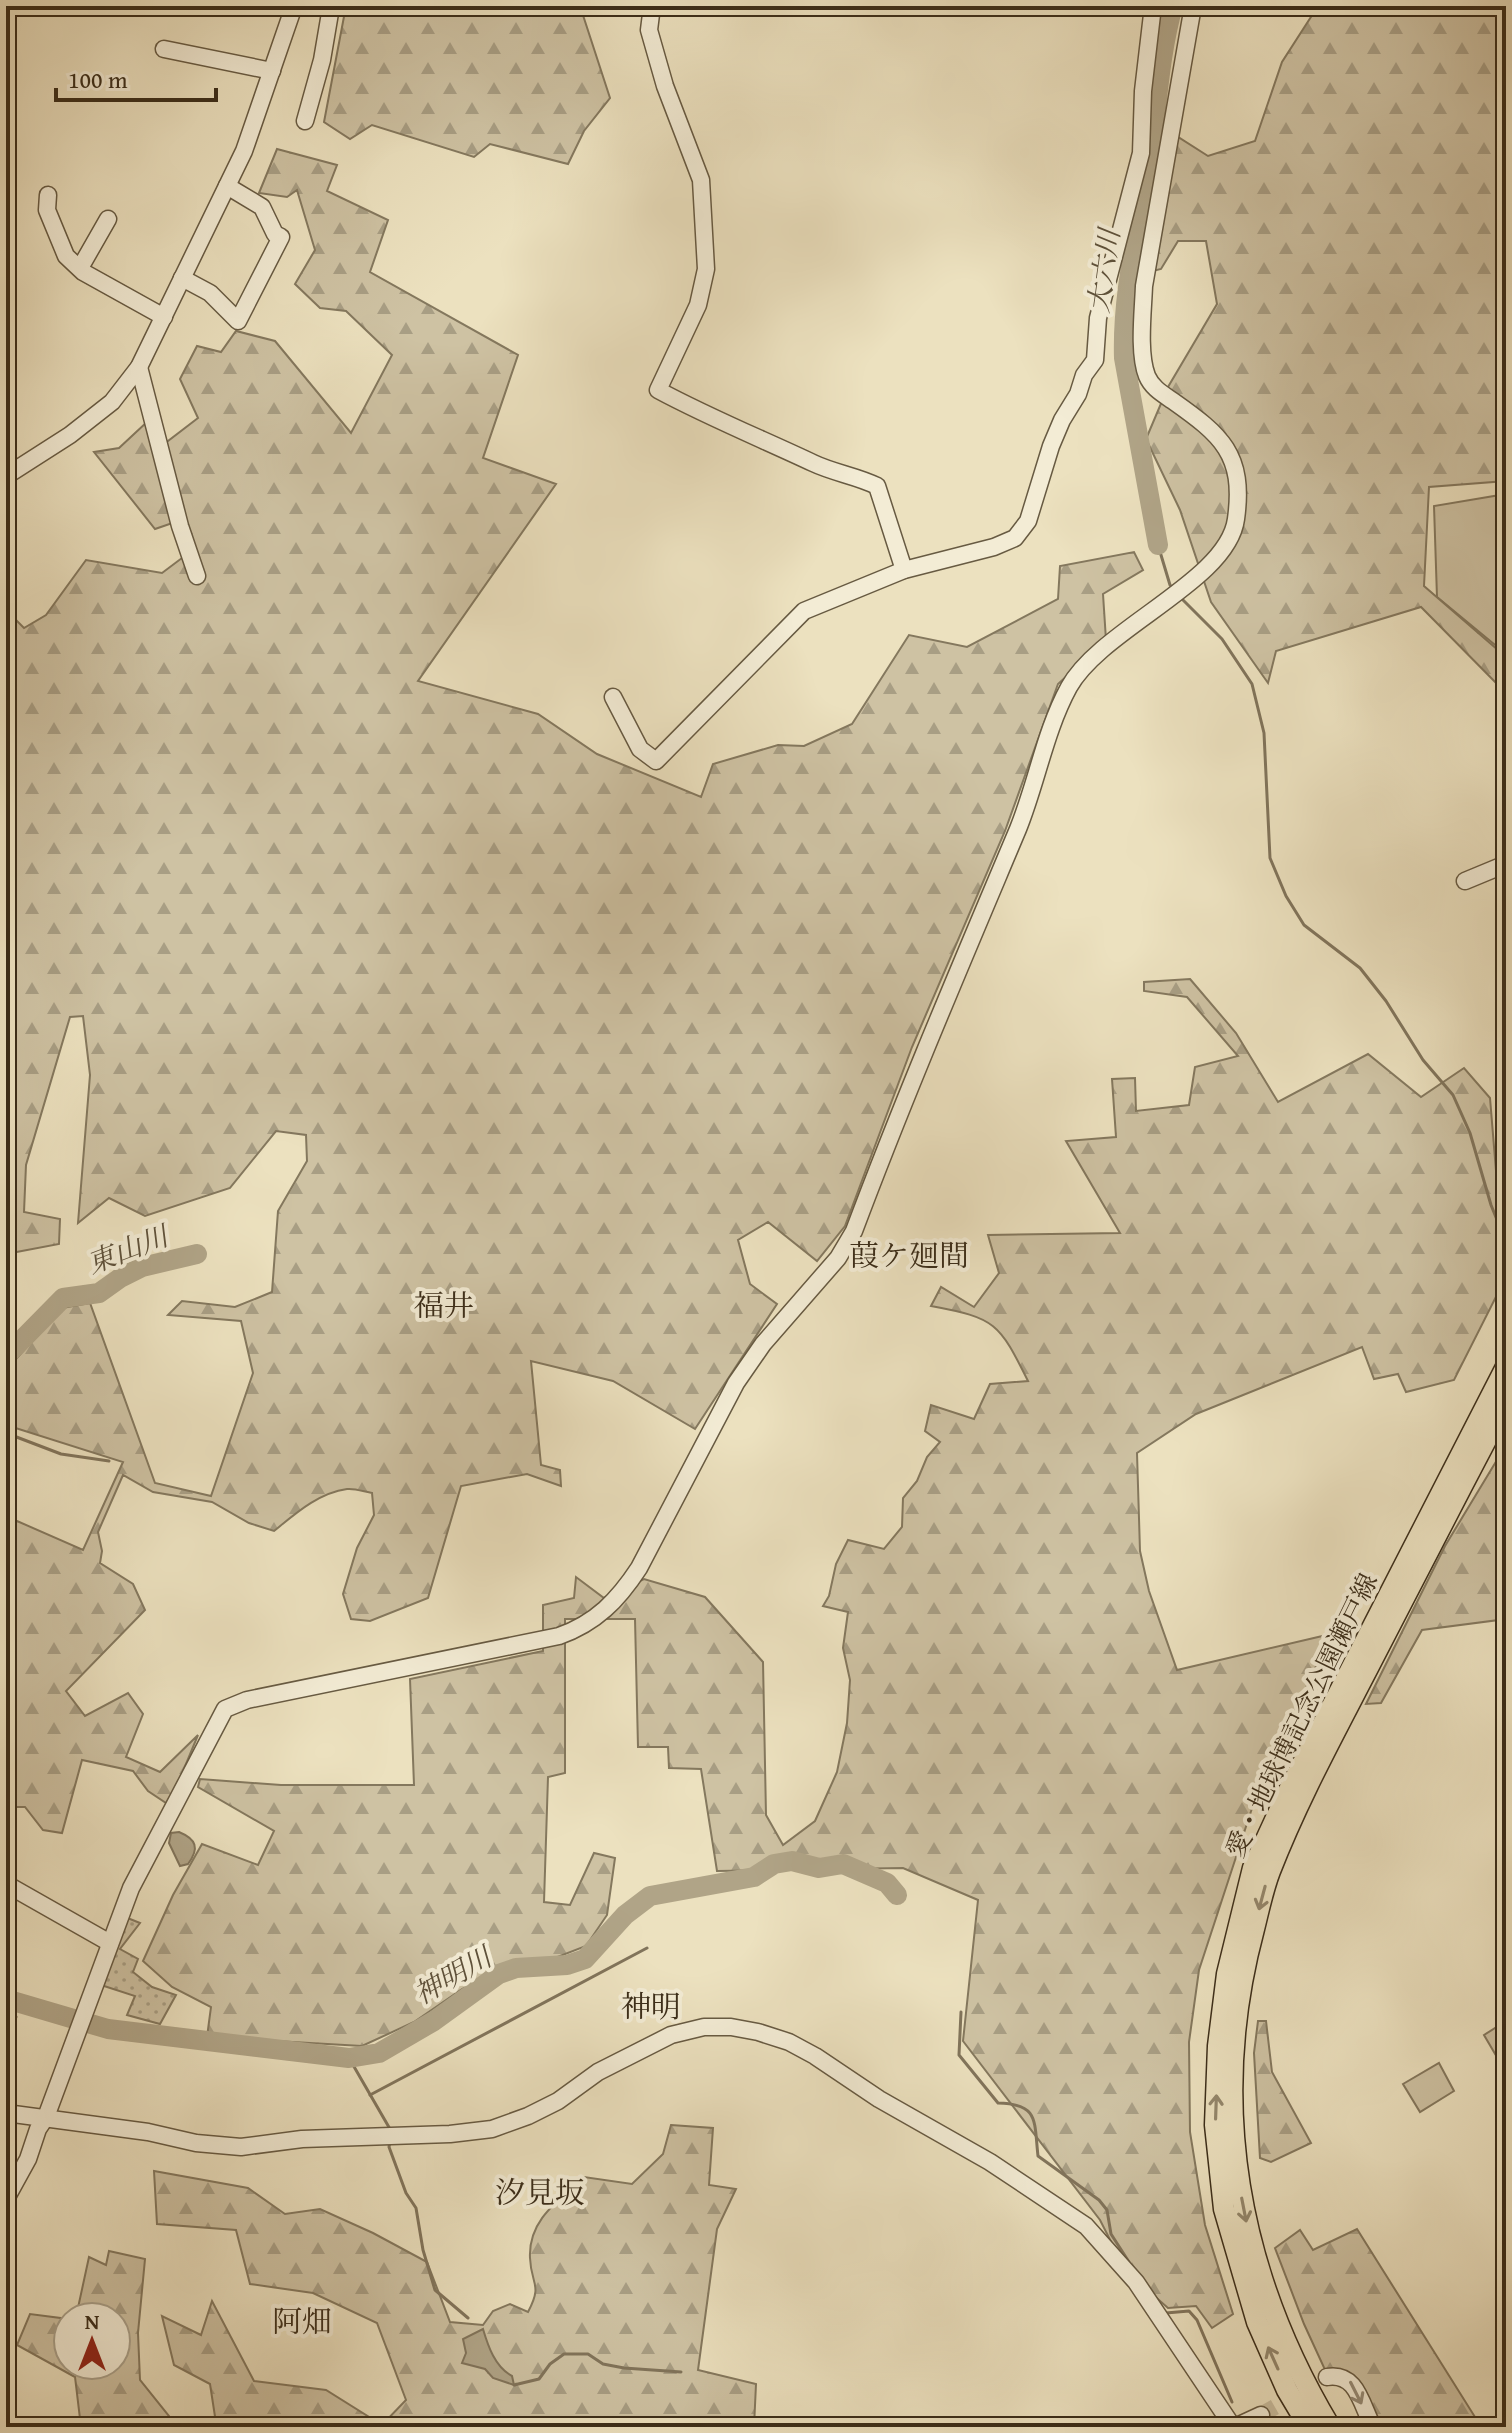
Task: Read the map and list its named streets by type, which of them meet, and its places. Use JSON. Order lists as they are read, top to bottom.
{
  "streets": {
    "main road": ["愛・地球博記念公園瀬戸線"]
  },
  "districts": [
    "葭ケ廻間",
    "福井",
    "神明",
    "汐見坂",
    "阿畑"
  ],
  "water": ["大六川", "東山川", "神明川"],
  "scale_bar": "100 m",
  "north": "top"
}
